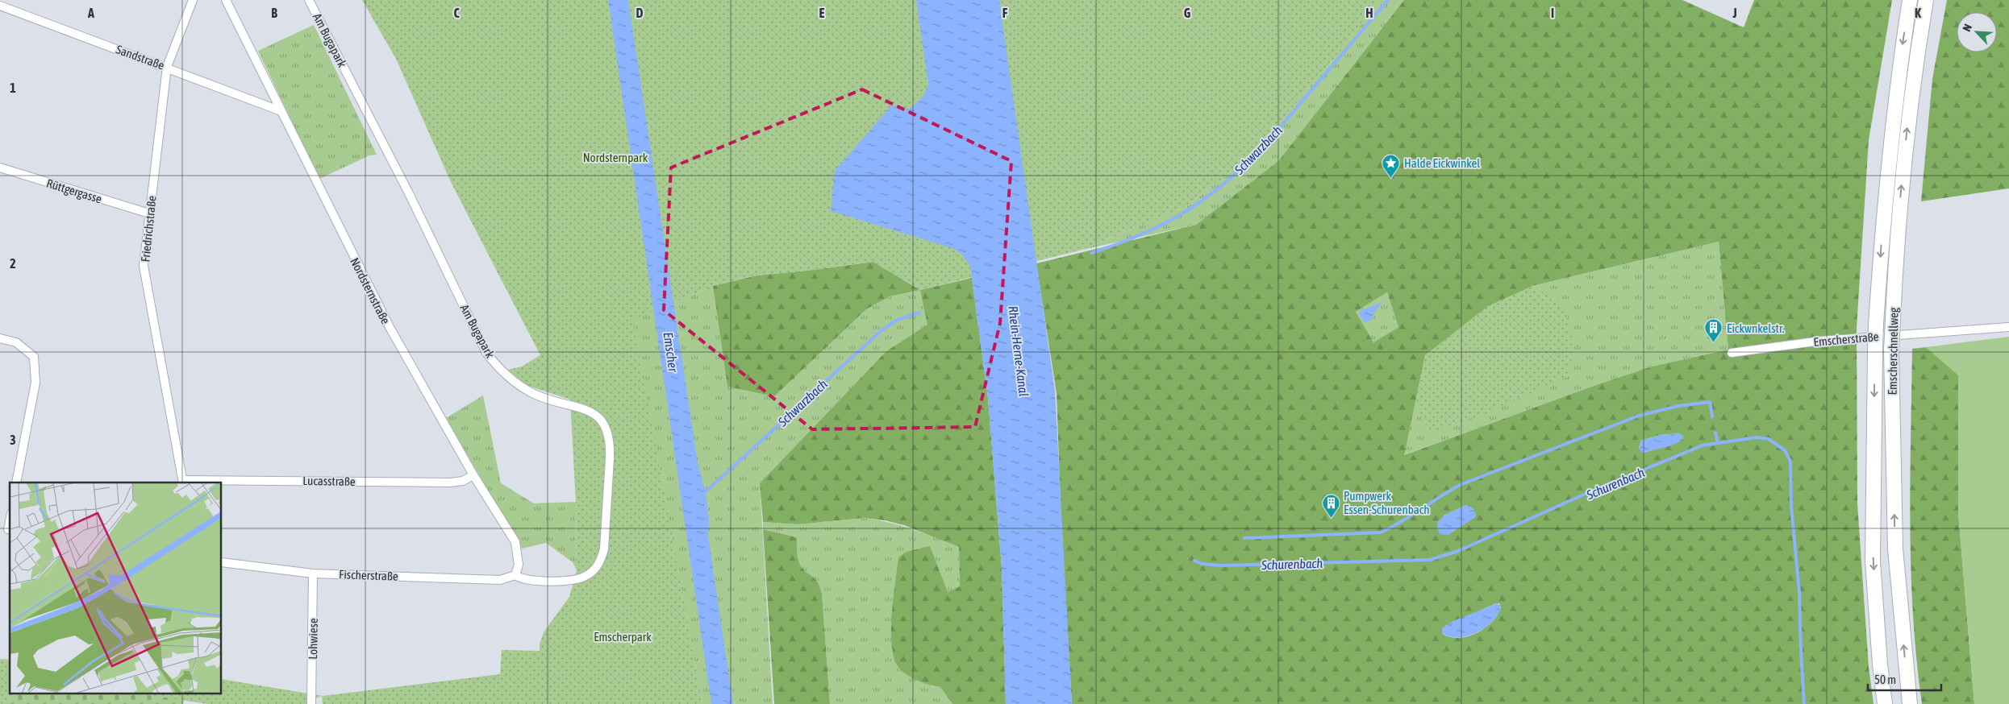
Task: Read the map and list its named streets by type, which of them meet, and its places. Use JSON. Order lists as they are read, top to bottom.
{
  "streets": {
    "highway": ["Emscherschnellweg"],
    "street": [
      "Am Bugapark",
      "Sandstraße",
      "Rüttgergasse",
      "Friedrichstraße",
      "Nordsternstraße",
      "Emscherstraße",
      "Lucasstraße",
      "Fischerstraße",
      "Lohwiese"
    ]
  },
  "crossings": [
    ["Am Bugapark", "Nordsternstraße"],
    ["Am Bugapark", "Fischerstraße"],
    ["Sandstraße", "Friedrichstraße"],
    ["Sandstraße", "Nordsternstraße"],
    ["Rüttgergasse", "Friedrichstraße"],
    ["Friedrichstraße", "Lucasstraße"],
    ["Nordsternstraße", "Lucasstraße"],
    ["Nordsternstraße", "Fischerstraße"],
    ["Fischerstraße", "Lohwiese"]
  ],
  "water": [
    "Schwarzbach",
    "Rhein-Herne-Kanal",
    "Emscher",
    "Schurenbach"
  ],
  "parks": ["Nordsternpark", "Emscherpark"],
  "places": {
    "place": ["Halde Eickwinkel"],
    "building": ["Eickwnkelstr.", "Pumpwerk Essen-Schurenbach"]
  },
  "scale_bar": "50 m",
  "north": "top left",
  "grid": {
    "columns": [
      "A",
      "B",
      "C",
      "D",
      "E",
      "F",
      "G",
      "H",
      "I",
      "J",
      "K"
    ],
    "rows": ["1", "2", "3"]
  }
}
